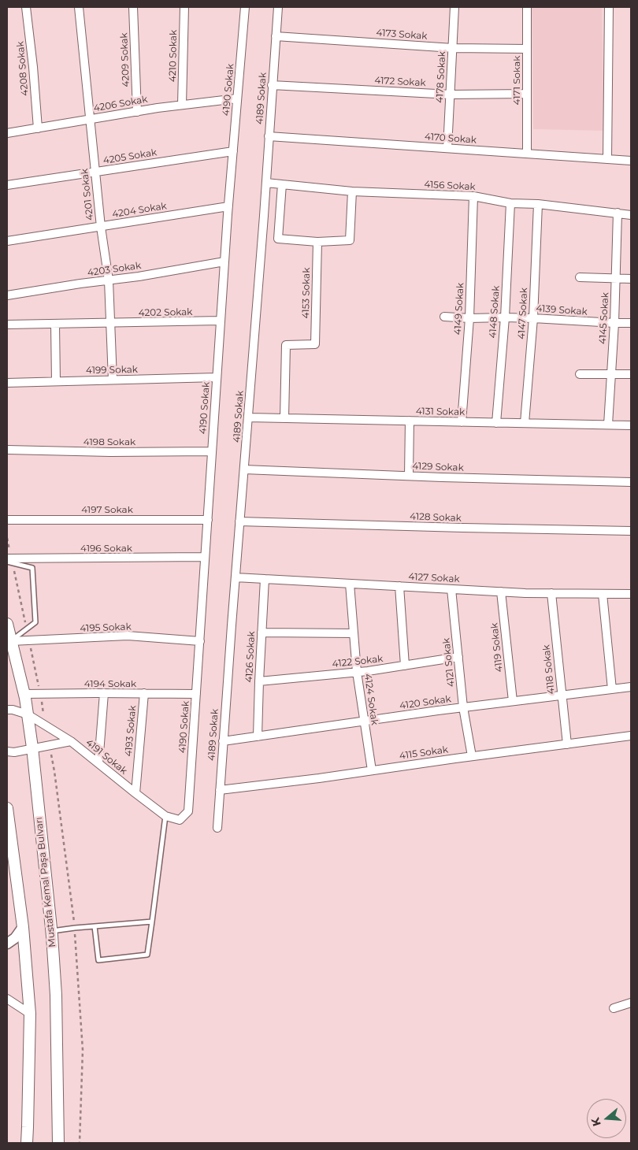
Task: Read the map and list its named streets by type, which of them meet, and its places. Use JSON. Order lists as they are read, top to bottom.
{
  "streets": {
    "main road": ["Mustafa Kemal Paşa Bulvarı"],
    "street": [
      "4173 Sokak",
      "4210 Sokak",
      "4209 Sokak",
      "4208 Sokak",
      "4178 Sokak",
      "4171 Sokak",
      "4172 Sokak",
      "4190 Sokak",
      "4189 Sokak",
      "4206 Sokak",
      "4170 Sokak",
      "4205 Sokak",
      "4156 Sokak",
      "4201 Sokak",
      "4204 Sokak",
      "4203 Sokak",
      "4153 Sokak",
      "4149 Sokak",
      "4139 Sokak",
      "4148 Sokak",
      "4202 Sokak",
      "4147 Sokak",
      "4145 Sokak",
      "4199 Sokak",
      "4131 Sokak",
      "4198 Sokak",
      "4129 Sokak",
      "4197 Sokak",
      "4128 Sokak",
      "4196 Sokak",
      "4127 Sokak",
      "4195 Sokak",
      "4119 Sokak",
      "4126 Sokak",
      "4122 Sokak",
      "4121 Sokak",
      "4118 Sokak",
      "4194 Sokak",
      "4124 Sokak",
      "4120 Sokak",
      "4193 Sokak",
      "4115 Sokak",
      "4191 Sokak"
    ]
  },
  "crossings": [
    ["4173 Sokak", "4178 Sokak"],
    ["4173 Sokak", "4171 Sokak"],
    ["4173 Sokak", "4189 Sokak"],
    ["4210 Sokak", "4206 Sokak"],
    ["4209 Sokak", "4206 Sokak"],
    ["4208 Sokak", "4206 Sokak"],
    ["4178 Sokak", "4172 Sokak"],
    ["4178 Sokak", "4170 Sokak"],
    ["4171 Sokak", "4172 Sokak"],
    ["4171 Sokak", "4170 Sokak"],
    ["4172 Sokak", "4189 Sokak"],
    ["4190 Sokak", "4206 Sokak"],
    ["4190 Sokak", "4205 Sokak"],
    ["4190 Sokak", "4204 Sokak"],
    ["4190 Sokak", "4203 Sokak"],
    ["4190 Sokak", "4202 Sokak"],
    ["4190 Sokak", "4199 Sokak"],
    ["4190 Sokak", "4198 Sokak"],
    ["4190 Sokak", "4197 Sokak"],
    ["4190 Sokak", "4196 Sokak"],
    ["4190 Sokak", "4195 Sokak"],
    ["4190 Sokak", "4194 Sokak"],
    ["4190 Sokak", "4191 Sokak"],
    ["4189 Sokak", "4170 Sokak"],
    ["4189 Sokak", "4156 Sokak"],
    ["4189 Sokak", "4131 Sokak"],
    ["4189 Sokak", "4129 Sokak"],
    ["4189 Sokak", "4128 Sokak"],
    ["4189 Sokak", "4127 Sokak"],
    ["4189 Sokak", "4120 Sokak"],
    ["4189 Sokak", "4115 Sokak"],
    ["4206 Sokak", "4201 Sokak"],
    ["4205 Sokak", "4201 Sokak"],
    ["4156 Sokak", "4149 Sokak"],
    ["4156 Sokak", "4148 Sokak"],
    ["4156 Sokak", "4147 Sokak"],
    ["4156 Sokak", "4145 Sokak"],
    ["4201 Sokak", "4204 Sokak"],
    ["4201 Sokak", "4203 Sokak"],
    ["4201 Sokak", "4202 Sokak"],
    ["4201 Sokak", "4199 Sokak"],
    ["4153 Sokak", "4131 Sokak"],
    ["4149 Sokak", "4139 Sokak"],
    ["4149 Sokak", "4131 Sokak"],
    ["4139 Sokak", "4148 Sokak"],
    ["4139 Sokak", "4147 Sokak"],
    ["4139 Sokak", "4145 Sokak"],
    ["4148 Sokak", "4131 Sokak"],
    ["4147 Sokak", "4131 Sokak"],
    ["4145 Sokak", "4131 Sokak"],
    ["4127 Sokak", "4119 Sokak"],
    ["4127 Sokak", "4126 Sokak"],
    ["4127 Sokak", "4121 Sokak"],
    ["4127 Sokak", "4118 Sokak"],
    ["4127 Sokak", "4124 Sokak"],
    ["4195 Sokak", "Mustafa Kemal Paşa Bulvarı"],
    ["4119 Sokak", "4120 Sokak"],
    ["4126 Sokak", "4122 Sokak"],
    ["4126 Sokak", "4120 Sokak"],
    ["4122 Sokak", "4121 Sokak"],
    ["4122 Sokak", "4124 Sokak"],
    ["4121 Sokak", "4120 Sokak"],
    ["4121 Sokak", "4115 Sokak"],
    ["4118 Sokak", "4120 Sokak"],
    ["4118 Sokak", "4115 Sokak"],
    ["4194 Sokak", "4193 Sokak"],
    ["4194 Sokak", "Mustafa Kemal Paşa Bulvarı"],
    ["4124 Sokak", "4120 Sokak"],
    ["4124 Sokak", "4115 Sokak"],
    ["4193 Sokak", "4191 Sokak"],
    ["4191 Sokak", "Mustafa Kemal Paşa Bulvarı"]
  ],
  "north": "left"
}
